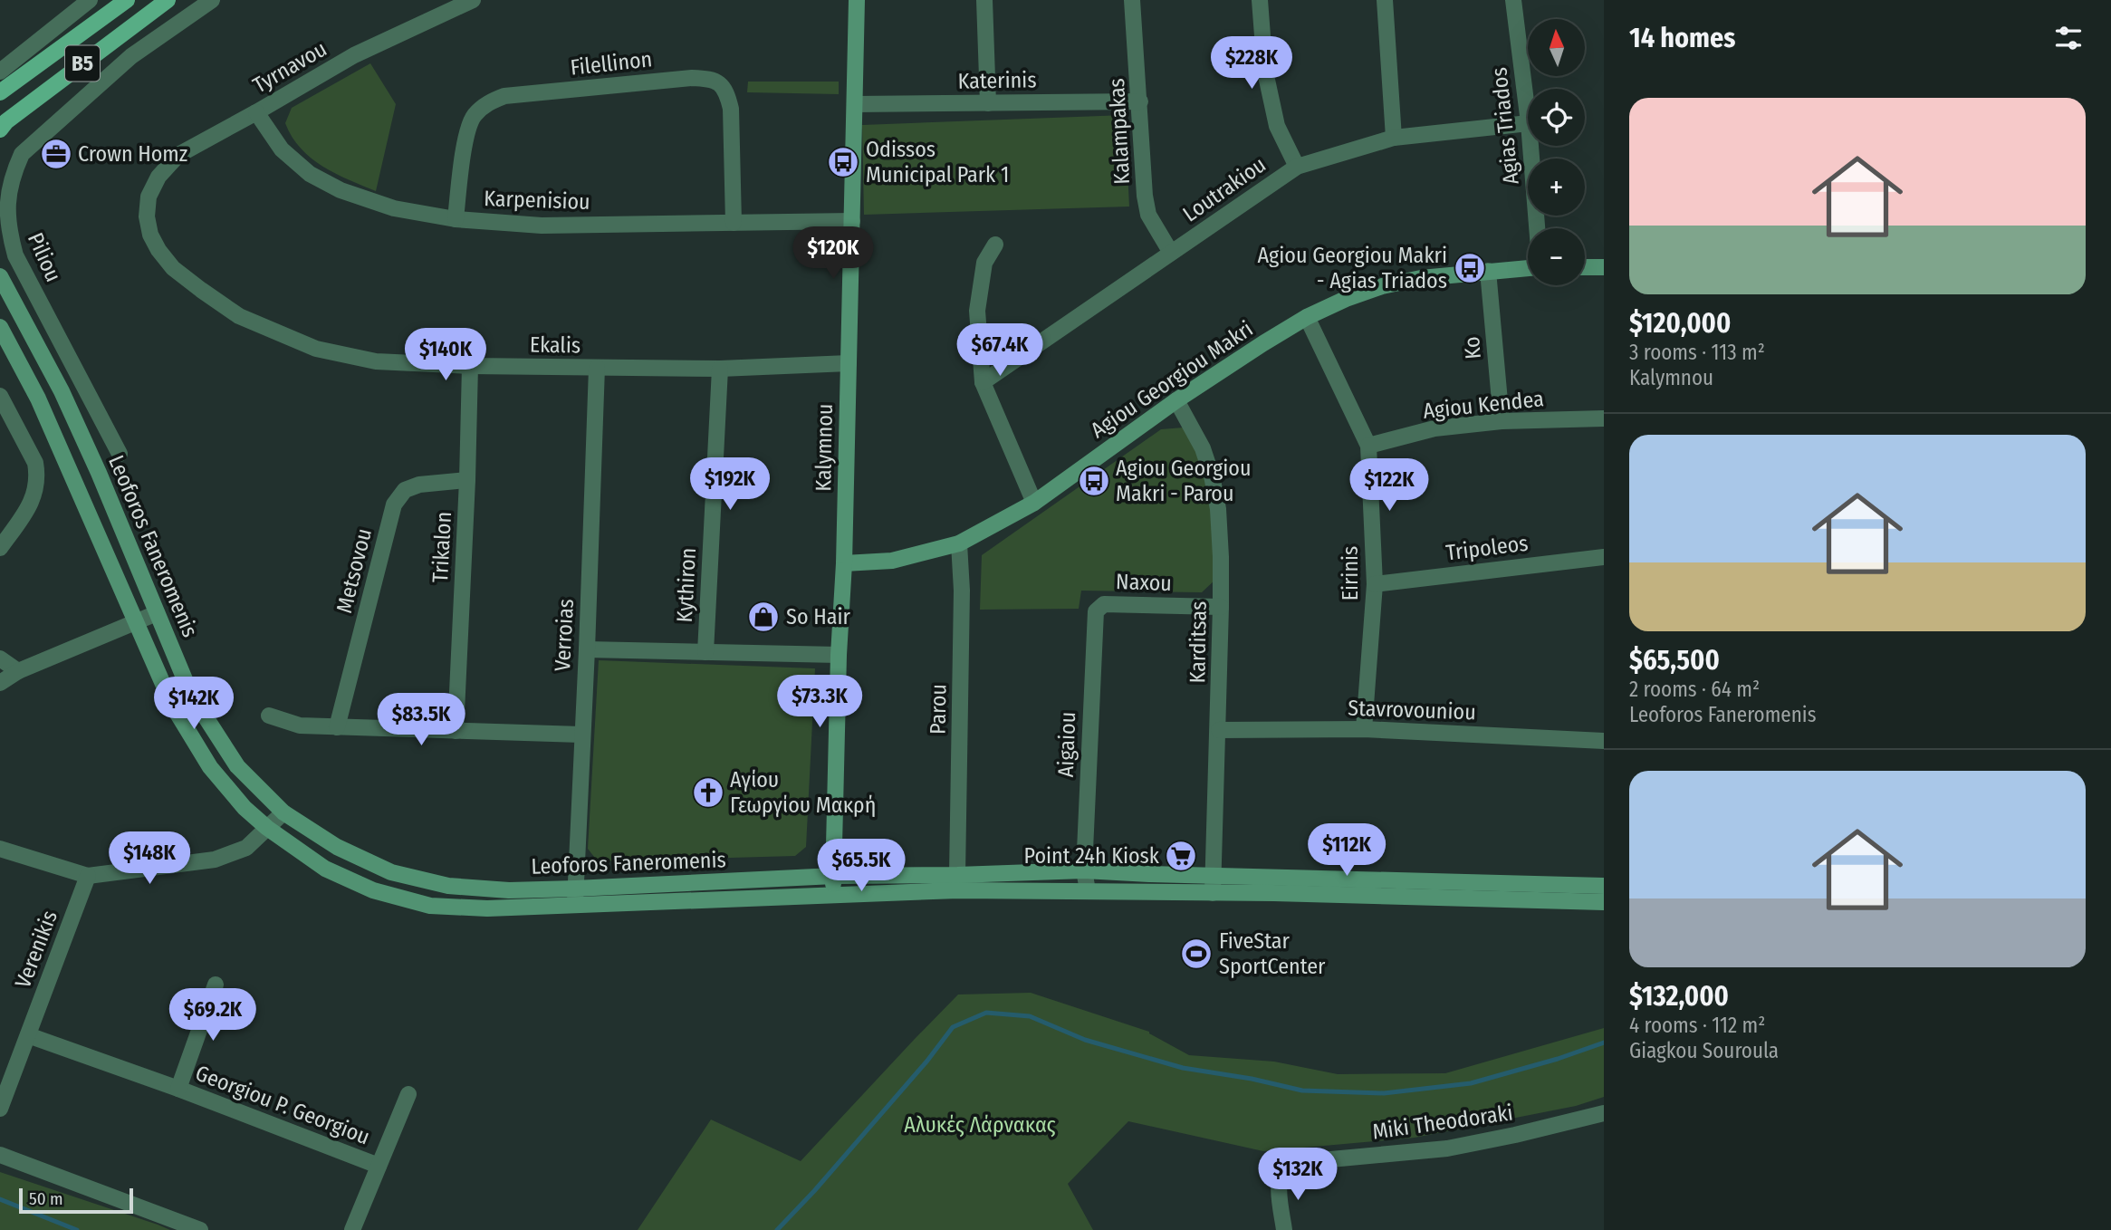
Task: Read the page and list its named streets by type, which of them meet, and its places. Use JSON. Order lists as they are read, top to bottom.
{
  "streets": {
    "main road": [
      "B5",
      "Agiou Georgiou Makri",
      "Kalymnou",
      "Leoforos Faneromenis"
    ],
    "street": [
      "Filellinon",
      "Tyrnavou",
      "Katerinis",
      "Agias Triados",
      "Kalampakas",
      "Loutrakiou",
      "Karpenisiou",
      "Piliou",
      "Ekalis",
      "Ko",
      "Agiou Kendea",
      "Trikalon",
      "Tripoleos",
      "Metsovou",
      "Eirinis",
      "Naxou",
      "Kythiron",
      "Verroias",
      "Karditsas",
      "Parou",
      "Stavrovouniou",
      "Aigaiou",
      "Verenikis",
      "Georgiou P. Georgiou",
      "Miki Theodoraki"
    ]
  },
  "crossings": [
    ["Filellinon", "Karpenisiou"],
    ["Tyrnavou", "Karpenisiou"],
    ["Tyrnavou", "Ekalis"],
    ["Katerinis", "Kalampakas"],
    ["Katerinis", "Kalymnou"],
    ["Kalampakas", "Loutrakiou"],
    ["Karpenisiou", "Kalymnou"],
    ["Ekalis", "Kalymnou"],
    ["Ekalis", "Trikalon"],
    ["Ekalis", "Kythiron"],
    ["Ekalis", "Verroias"],
    ["Ko", "Agiou Georgiou Makri"],
    ["Ko", "Agiou Kendea"],
    ["Agiou Georgiou Makri", "Kalymnou"],
    ["Agiou Georgiou Makri", "Eirinis"],
    ["Agiou Georgiou Makri", "Karditsas"],
    ["Agiou Georgiou Makri", "Parou"],
    ["Agiou Kendea", "Eirinis"],
    ["Kalymnou", "Leoforos Faneromenis"],
    ["Leoforos Faneromenis", "Verroias"],
    ["Leoforos Faneromenis", "Karditsas"],
    ["Leoforos Faneromenis", "Parou"],
    ["Leoforos Faneromenis", "Aigaiou"],
    ["Trikalon", "Metsovou"],
    ["Tripoleos", "Eirinis"],
    ["Eirinis", "Stavrovouniou"],
    ["Naxou", "Karditsas"],
    ["Naxou", "Aigaiou"],
    ["Karditsas", "Stavrovouniou"],
    ["Verenikis", "Georgiou P. Georgiou"]
  ],
  "parks": ["Αλυκές Λάρνακας"],
  "places": {
    "office": ["Crown Homz"],
    "bus stop": ["Odissos Municipal Park 1", "Agiou Georgiou Makri - Agias Triados", "Agiou Georgiou Makri - Parou"],
    "shop": ["So Hair"],
    "church": ["Αγίου Γεωργίου Μακρή"],
    "supermarket": ["Point 24h Kiosk"],
    "sports": ["FiveStar SportCenter"]
  },
  "scale_bar": "50 m",
  "north": "top",
  "page": {
    "heading": "14 homes",
    "map_buttons": ["+", "−"],
    "price": [
      "$228K",
      "$120K",
      "$67.4K",
      "$140K",
      "$192K",
      "$122K",
      "$73.3K",
      "$142K",
      "$83.5K",
      "$112K",
      "$148K",
      "$65.5K",
      "$69.2K",
      "$132K"
    ],
    "list": [
      {
        "name": "$120,000",
        "note": "3 rooms · 113 m² · Kalymnou"
      },
      {
        "name": "$65,500",
        "note": "2 rooms · 64 m² · Leoforos Faneromenis"
      },
      {
        "name": "$132,000",
        "note": "4 rooms · 112 m² · Giagkou Souroula"
      }
    ],
    "scale": "50 m"
  }
}
